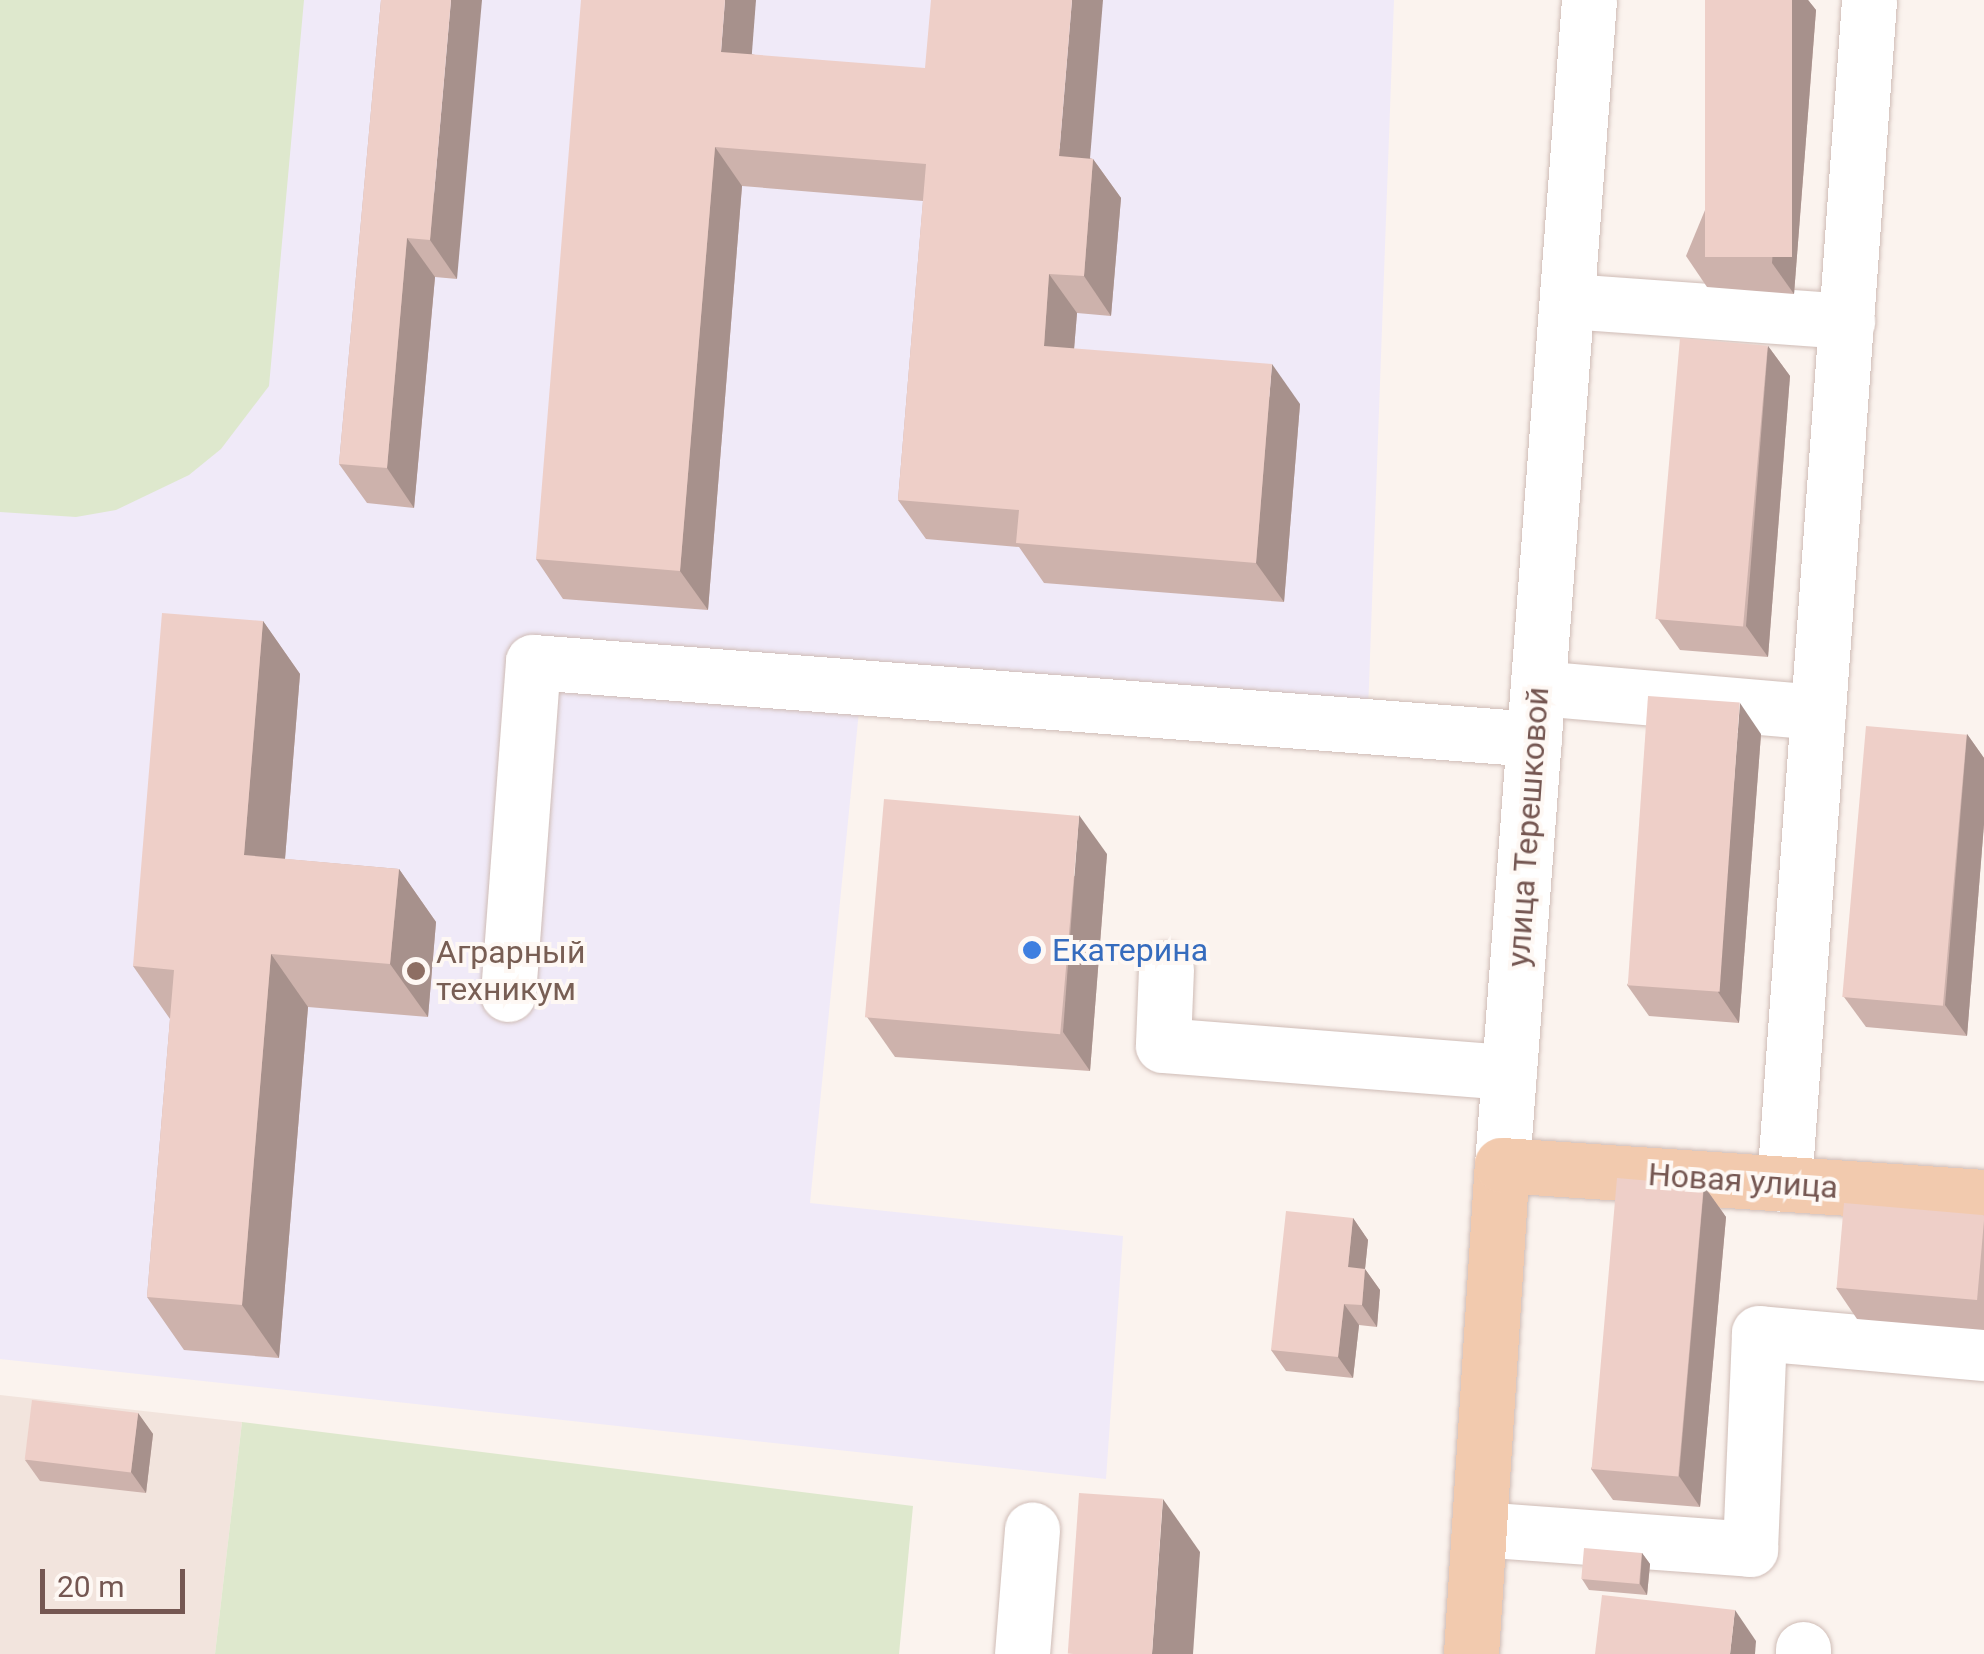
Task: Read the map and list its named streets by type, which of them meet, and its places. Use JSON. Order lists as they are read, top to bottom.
{
  "streets": {
    "main road": ["улица Терешковой", "Новая улица"]
  },
  "crossings": [
    ["улица Терешковой", "Новая улица"]
  ],
  "places": ["Екатерина", "Аграрный техникум"],
  "scale_bar": "20 m"
}
